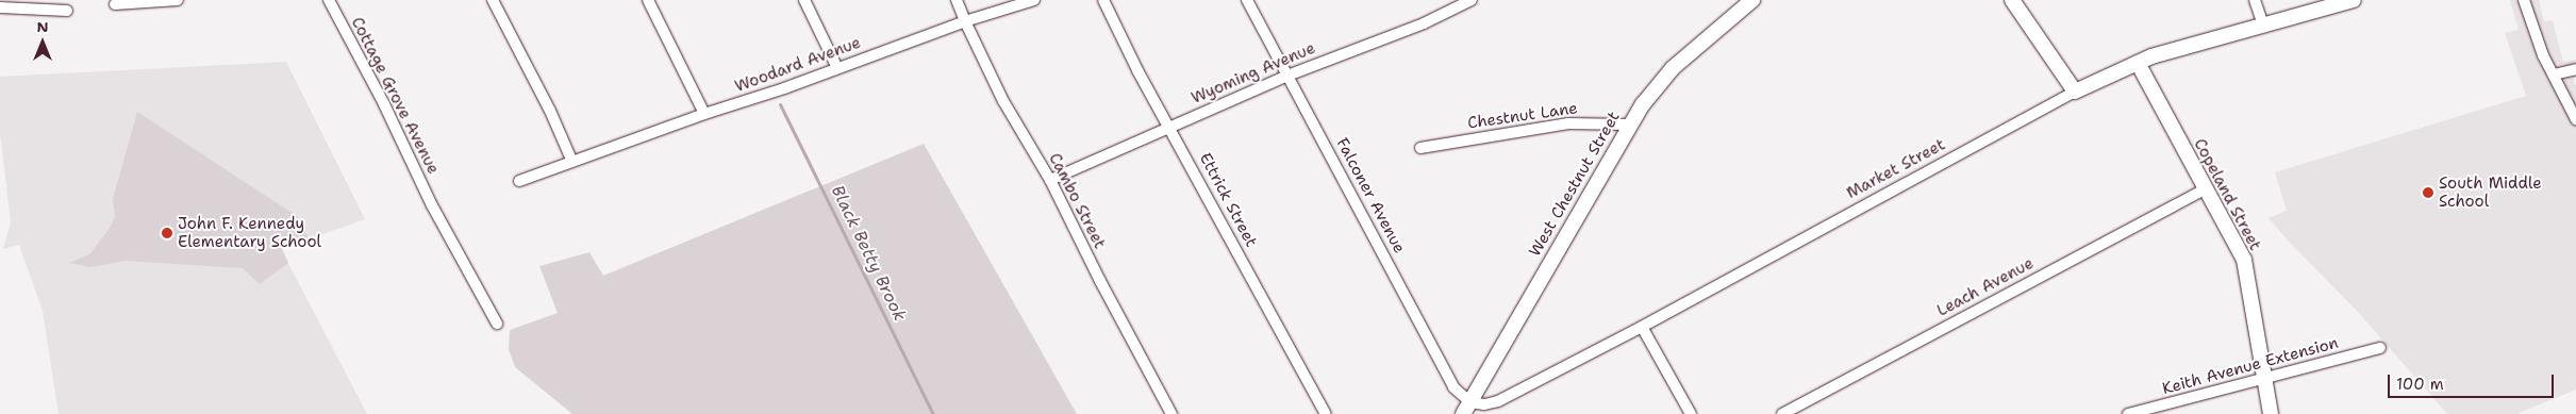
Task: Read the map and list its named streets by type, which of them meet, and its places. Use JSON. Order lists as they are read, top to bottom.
{
  "streets": {
    "main road": ["Market Street", "West Chestnut Street", "Copeland Street"],
    "street": [
      "Woodard Avenue",
      "Wyoming Avenue",
      "Cottage Grove Avenue",
      "Chestnut Lane",
      "Falconer Avenue",
      "Ettrick Street",
      "Cambo Street",
      "Leach Avenue",
      "Keith Avenue Extension"
    ]
  },
  "crossings": [
    ["Woodard Avenue", "Cambo Street"],
    ["Wyoming Avenue", "Falconer Avenue"],
    ["Wyoming Avenue", "Ettrick Street"],
    ["Wyoming Avenue", "Cambo Street"],
    ["Chestnut Lane", "West Chestnut Street"],
    ["Market Street", "West Chestnut Street"],
    ["Market Street", "Copeland Street"],
    ["Market Street", "Falconer Avenue"],
    ["West Chestnut Street", "Falconer Avenue"],
    ["Copeland Street", "Leach Avenue"],
    ["Copeland Street", "Keith Avenue Extension"]
  ],
  "water": ["Black Betty Brook"],
  "places": ["South Middle School", "John F. Kennedy Elementary School"],
  "scale_bar": "100 m",
  "north": "top"
}
